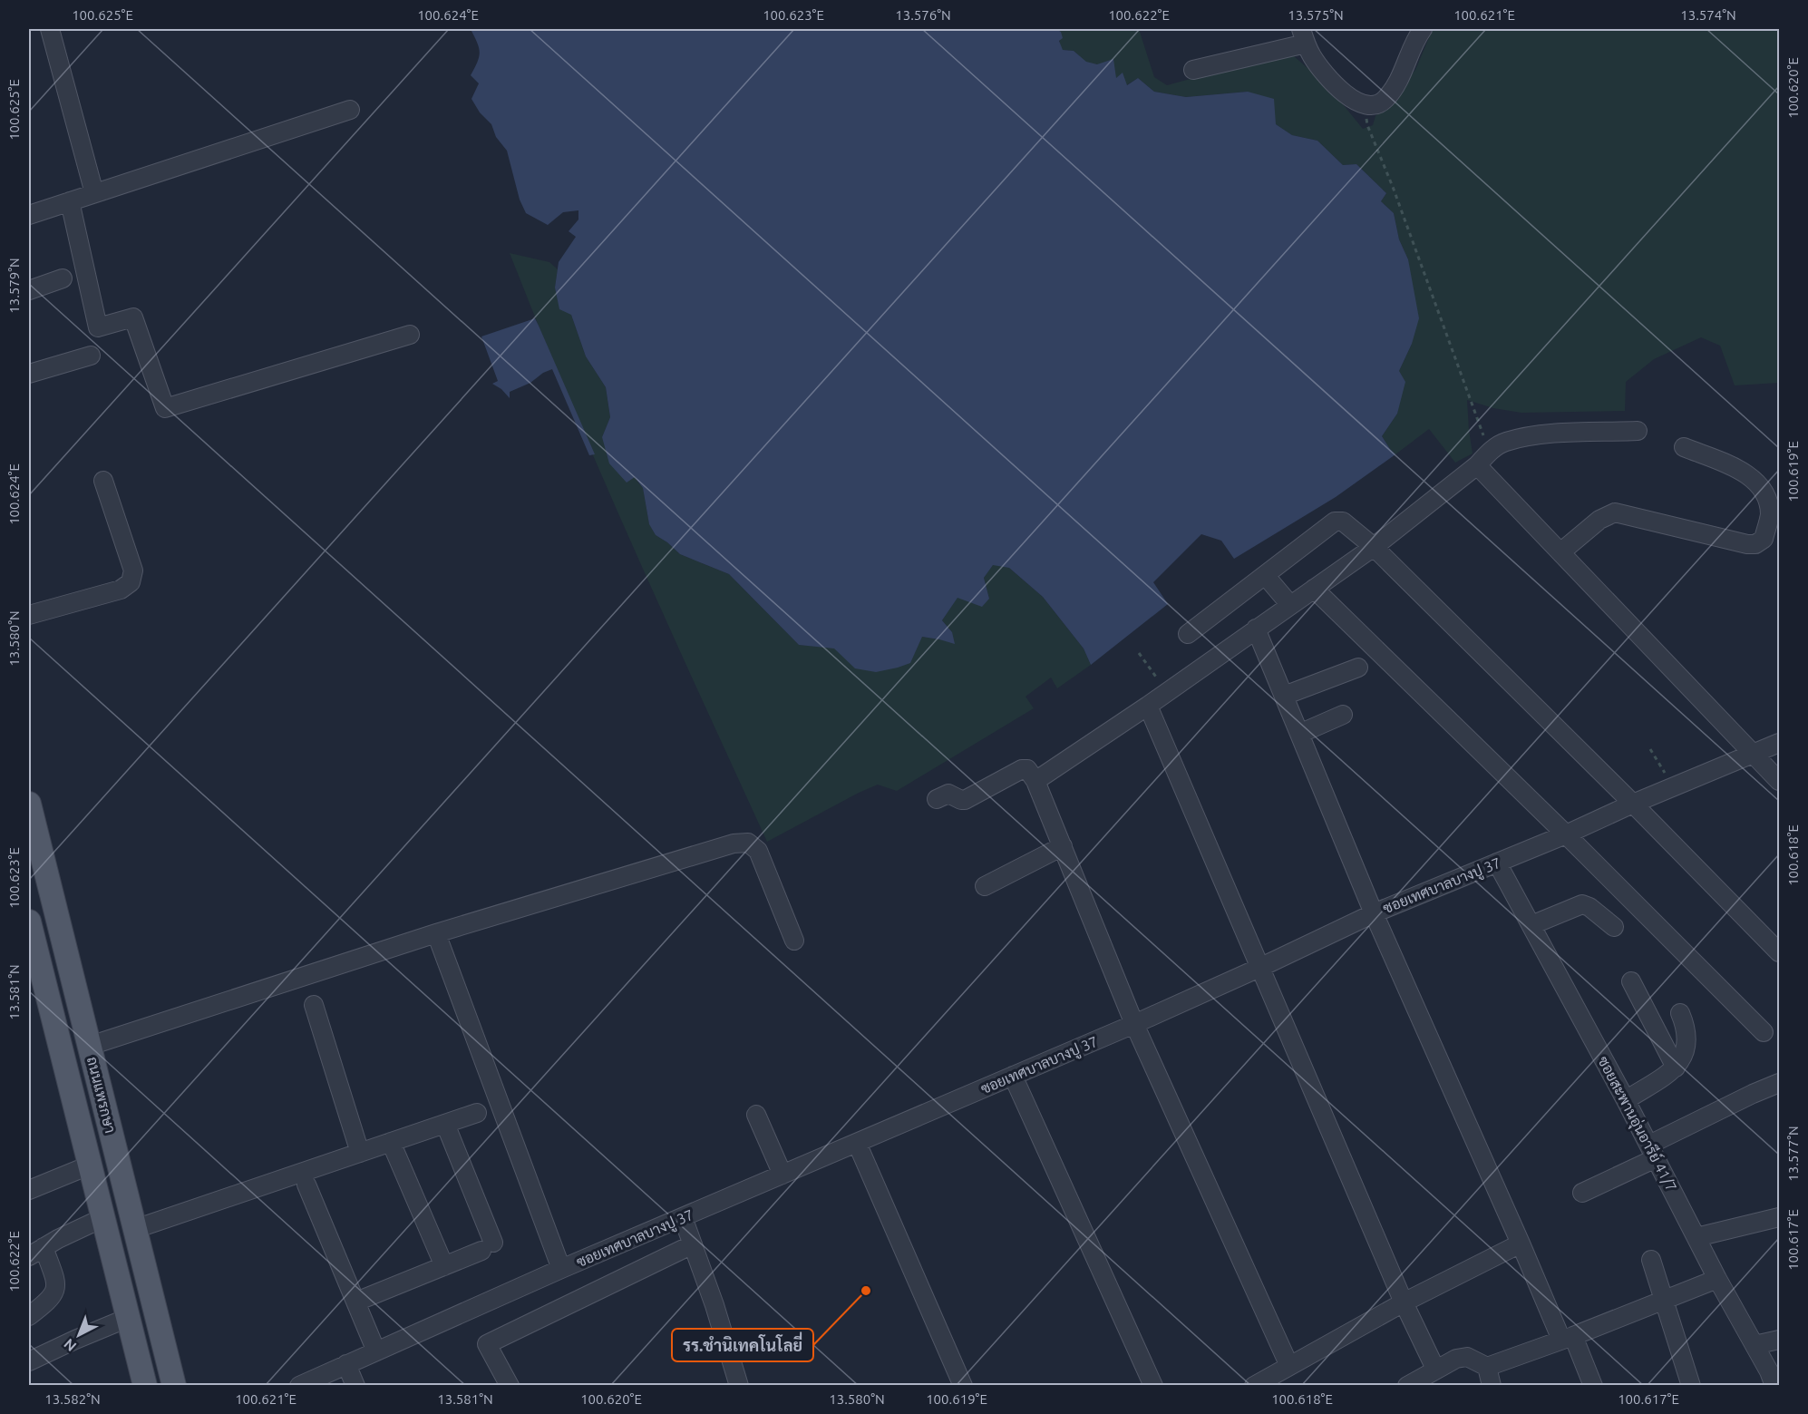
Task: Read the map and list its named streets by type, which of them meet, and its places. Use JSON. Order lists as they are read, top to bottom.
{
  "streets": {
    "main road": ["ถนนแพรกษา"],
    "street": ["ซอยเทศบาลบางปู 37", "ซอยสะพานอุ่นอารีย์ 41/7"]
  },
  "crossings": [
    ["ซอยเทศบาลบางปู 37", "ซอยสะพานอุ่นอารีย์ 41/7"]
  ],
  "places": ["รร.ชำนิเทคโนโลยี่"],
  "north": "bottom left",
  "coordinates": [
    "100.625°E",
    "100.624°E",
    "100.623°E",
    "13.576°N",
    "100.622°E",
    "13.575°N",
    "100.621°E",
    "13.574°N",
    "100.620°E",
    "13.579°N",
    "100.619°E",
    "13.580°N",
    "100.618°E",
    "13.581°N",
    "13.577°N",
    "100.617°E",
    "13.582°N"
  ]
}
